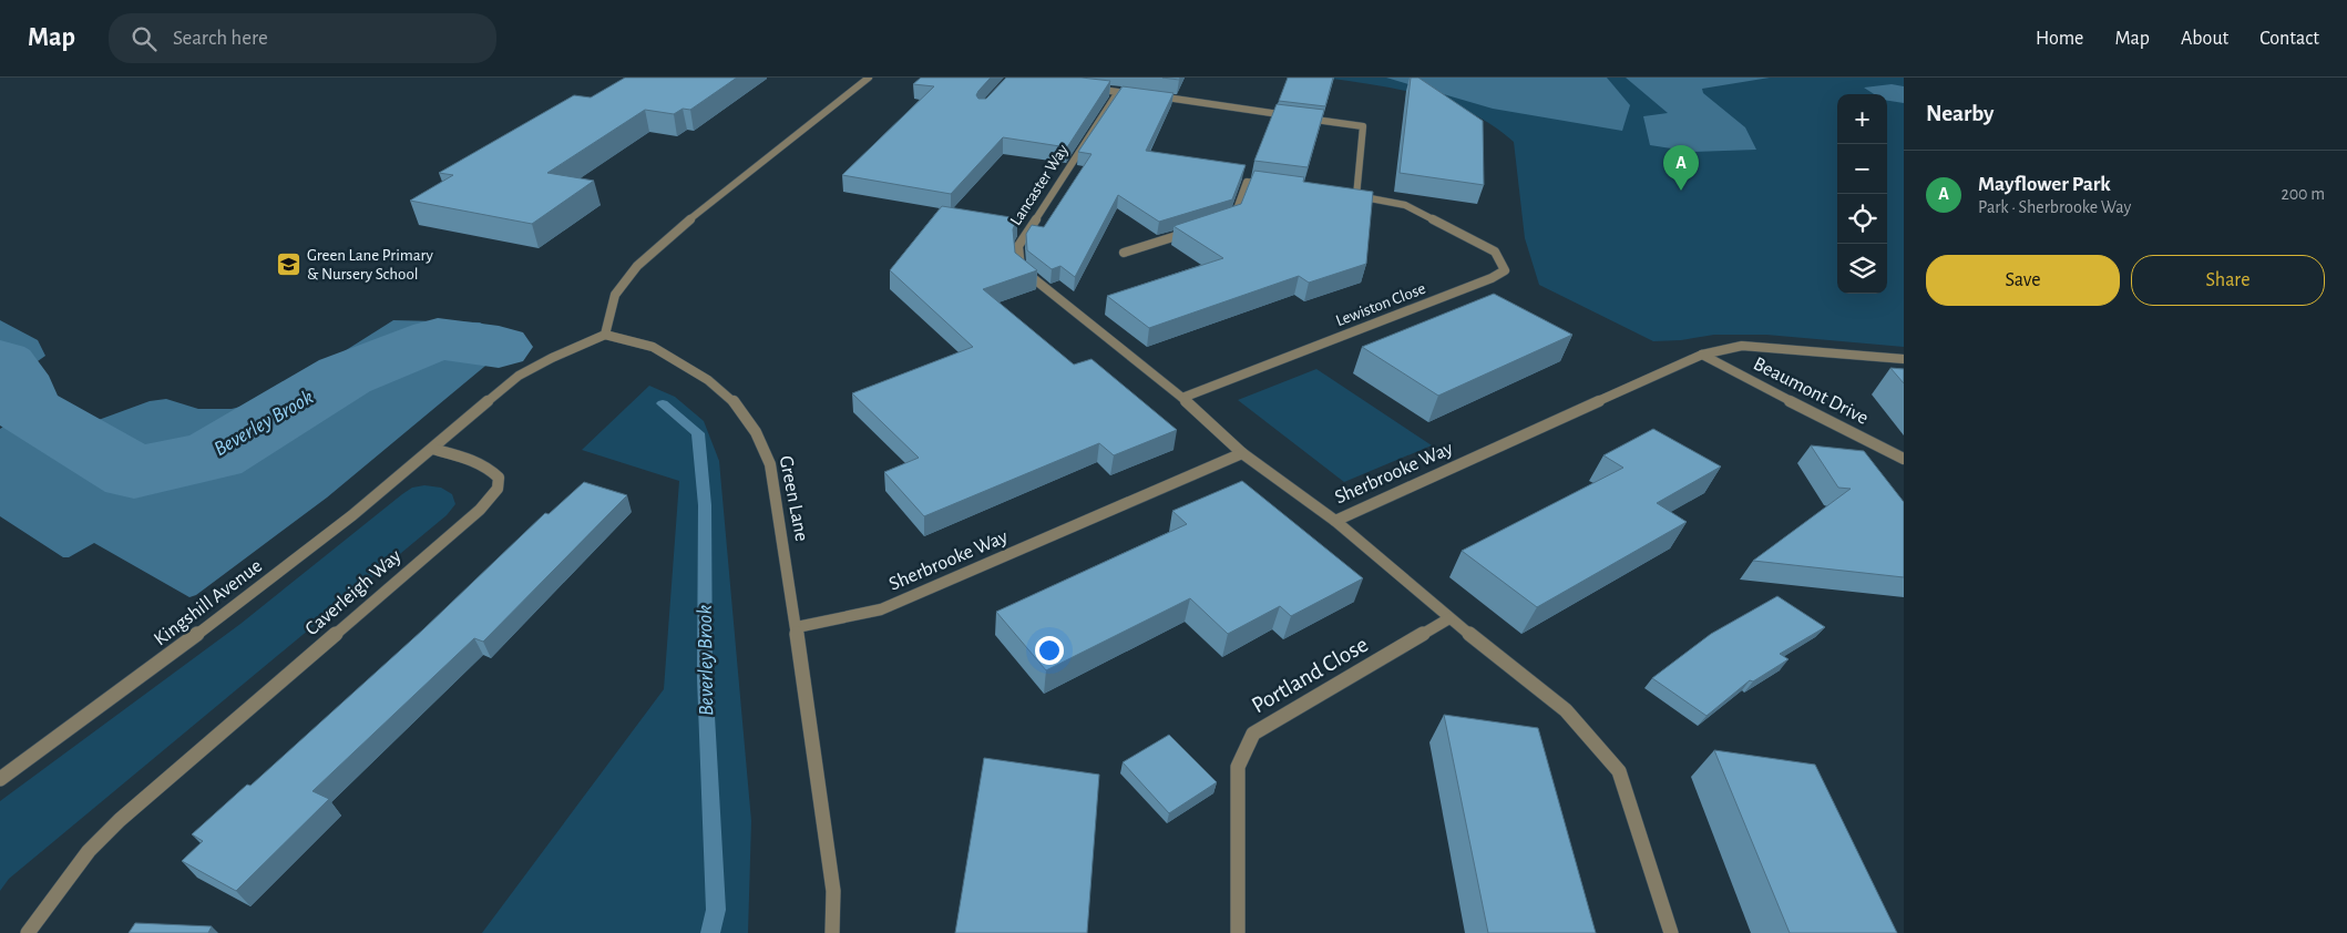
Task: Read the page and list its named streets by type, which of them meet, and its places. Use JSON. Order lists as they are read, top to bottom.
{
  "streets": {
    "street": [
      "Lancaster Way",
      "Lewiston Close",
      "Beaumont Drive",
      "Sherbrooke Way",
      "Green Lane",
      "Caverleigh Way",
      "Kingshill Avenue",
      "Portland Close"
    ]
  },
  "crossings": [
    ["Lancaster Way", "Lewiston Close"],
    ["Beaumont Drive", "Sherbrooke Way"],
    ["Sherbrooke Way", "Green Lane"],
    ["Caverleigh Way", "Kingshill Avenue"]
  ],
  "water": ["Beverley Brook"],
  "places": {
    "school or university": ["Green Lane Primary & Nursery School"]
  },
  "page": {
    "header": "Map",
    "search": "Search here",
    "nav": [
      "Home",
      "Map",
      "About",
      "Contact"
    ],
    "heading": "Nearby",
    "map_buttons": ["+", "−"],
    "pins": "A",
    "list": [
      {
        "mark": "A",
        "name": "Mayflower Park",
        "note": "Park · Sherbrooke Way",
        "value": "200 m"
      }
    ],
    "buttons": ["Save", "Share"]
  }
}
